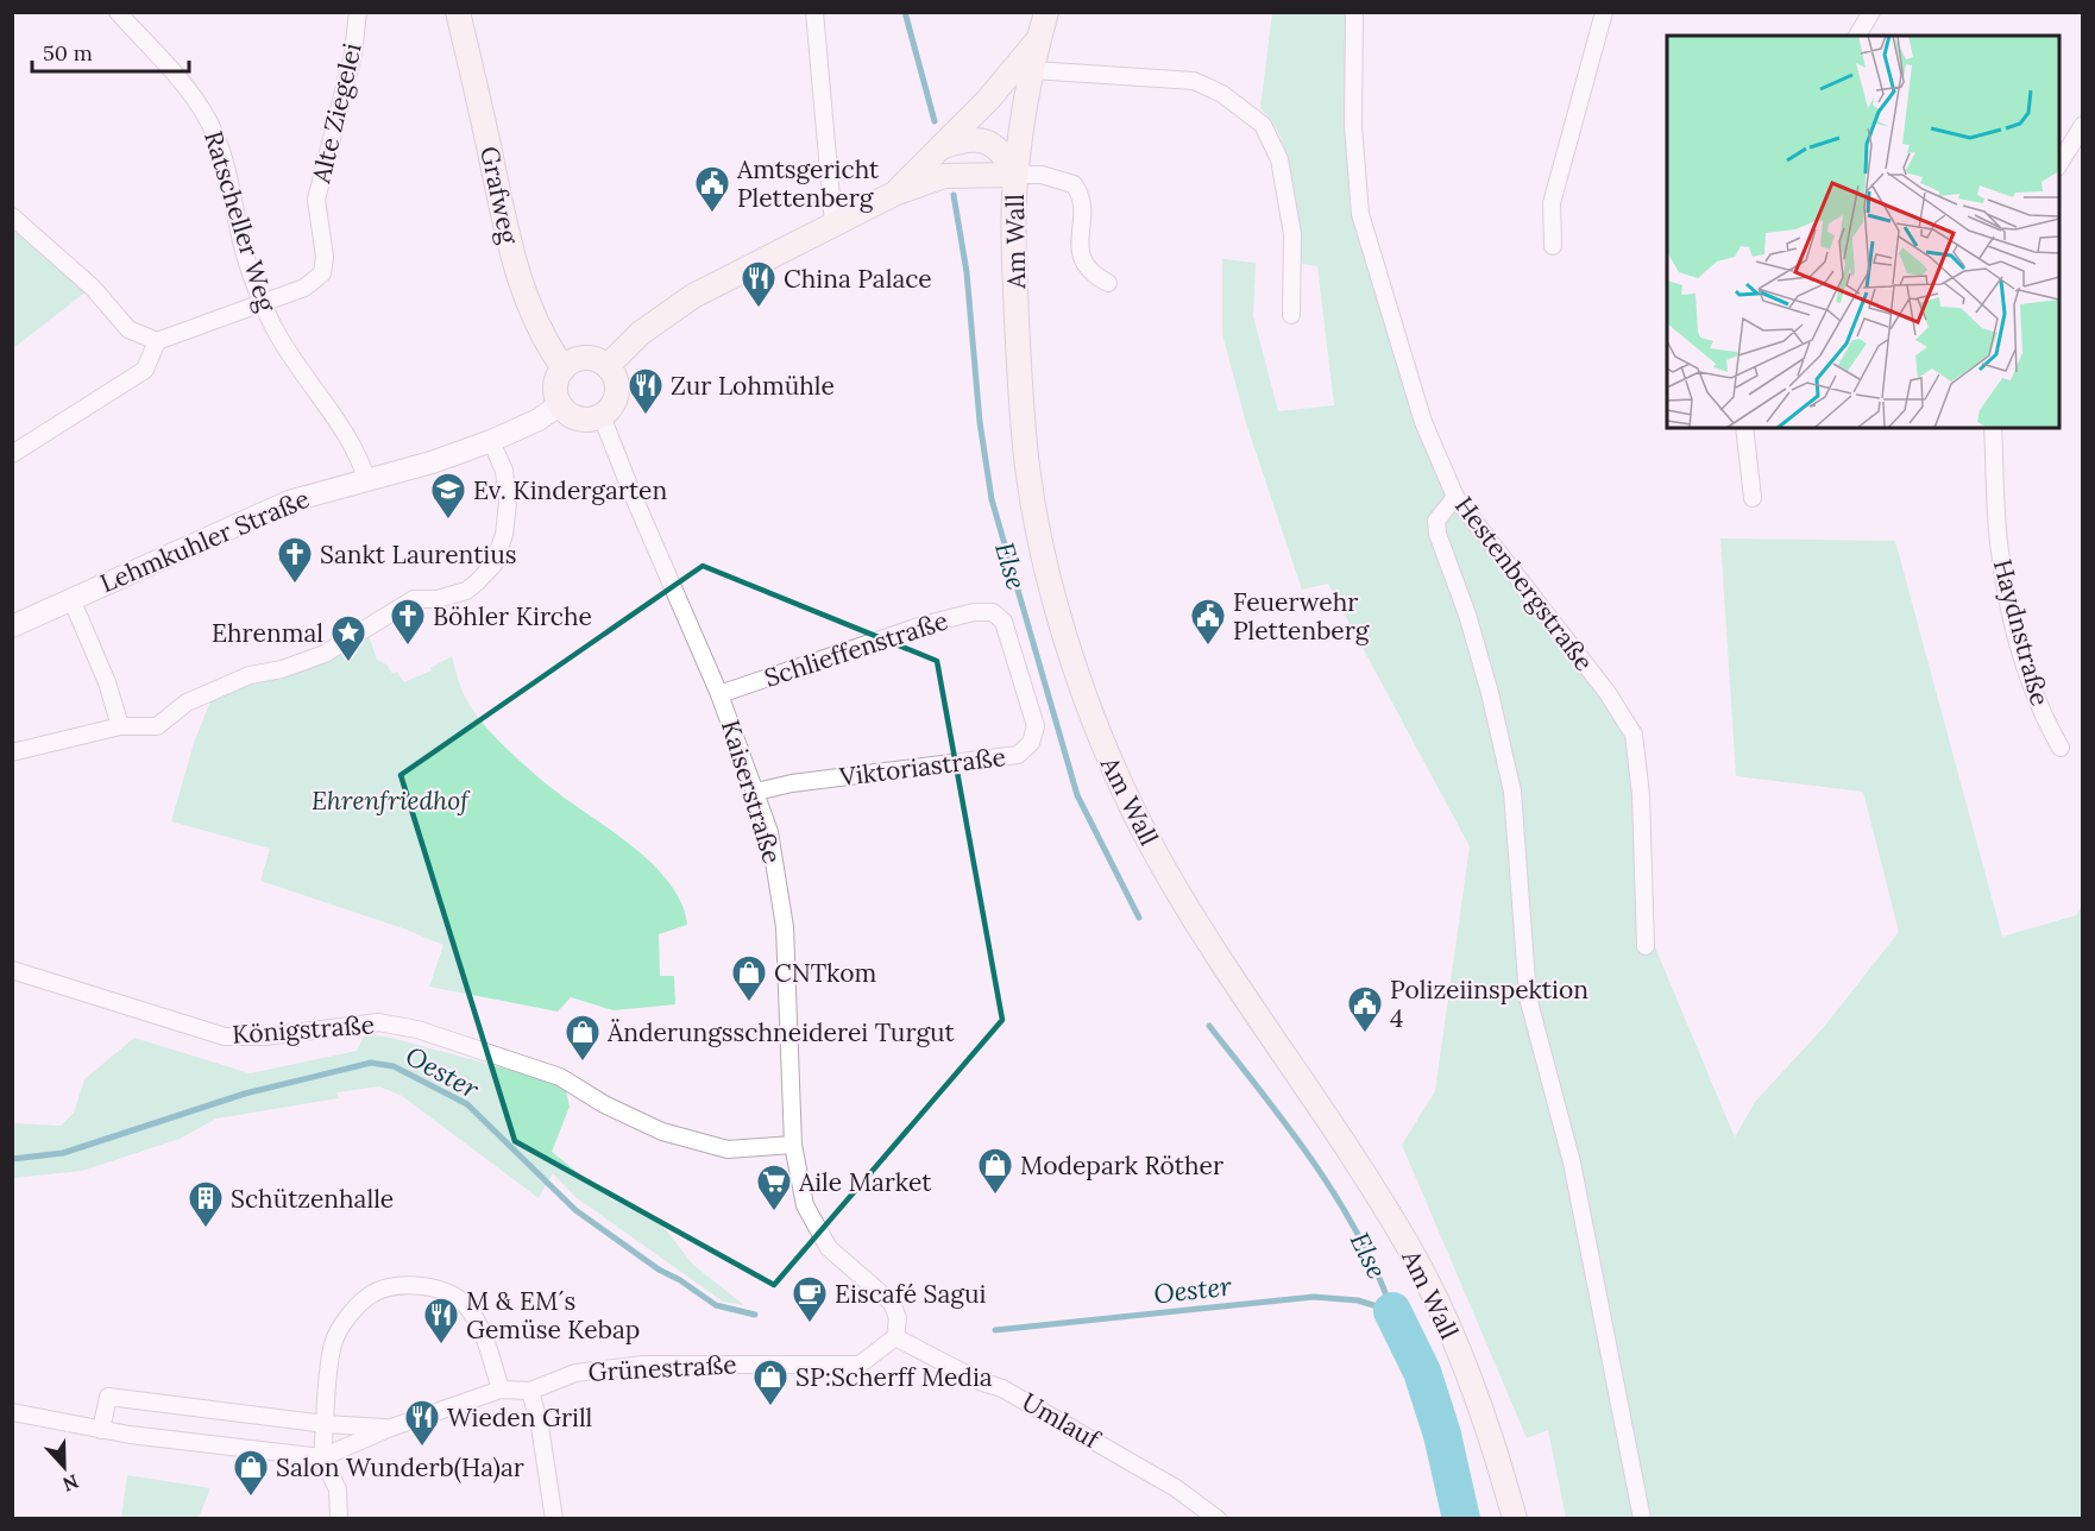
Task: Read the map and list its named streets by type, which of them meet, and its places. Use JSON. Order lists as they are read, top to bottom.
{
  "streets": {
    "main road": ["Grafweg", "Am Wall"],
    "street": [
      "Alte Ziegelei",
      "Ratscheller Weg",
      "Lehmkuhler Straße",
      "Hestenbergstraße",
      "Haydnstraße",
      "Schlieffenstraße",
      "Viktoriastraße",
      "Kaiserstraße",
      "Königstraße",
      "Grünestraße",
      "Umlauf"
    ]
  },
  "crossings": [
    ["Alte Ziegelei", "Ratscheller Weg"],
    ["Grafweg", "Lehmkuhler Straße"],
    ["Grafweg", "Kaiserstraße"],
    ["Ratscheller Weg", "Lehmkuhler Straße"],
    ["Lehmkuhler Straße", "Kaiserstraße"],
    ["Schlieffenstraße", "Viktoriastraße"],
    ["Schlieffenstraße", "Kaiserstraße"],
    ["Viktoriastraße", "Kaiserstraße"],
    ["Kaiserstraße", "Königstraße"],
    ["Kaiserstraße", "Grünestraße"],
    ["Kaiserstraße", "Umlauf"],
    ["Grünestraße", "Umlauf"]
  ],
  "water": ["Else", "Oester"],
  "parks": ["Ehrenfriedhof"],
  "places": {
    "public building": ["Amtsgericht Plettenberg", "Feuerwehr Plettenberg", "Polizeiinspektion 4"],
    "restaurant": [
      "China Palace",
      "Zur Lohmühle",
      "M & EM´s Gemüse Kebap",
      "Wieden Grill"
    ],
    "school or university": ["Ev. Kindergarten"],
    "church": ["Sankt Laurentius", "Böhler Kirche"],
    "place": ["Ehrenmal"],
    "shop": [
      "CNTkom",
      "Änderungsschneiderei Turgut",
      "Modepark Röther",
      "SP:Scherff Media",
      "Salon Wunderb(Ha)ar"
    ],
    "supermarket": ["Aile Market"],
    "building": ["Schützenhalle"],
    "cafe": ["Eiscafé Sagui"]
  },
  "scale_bar": "50 m",
  "north": "bottom"
}
